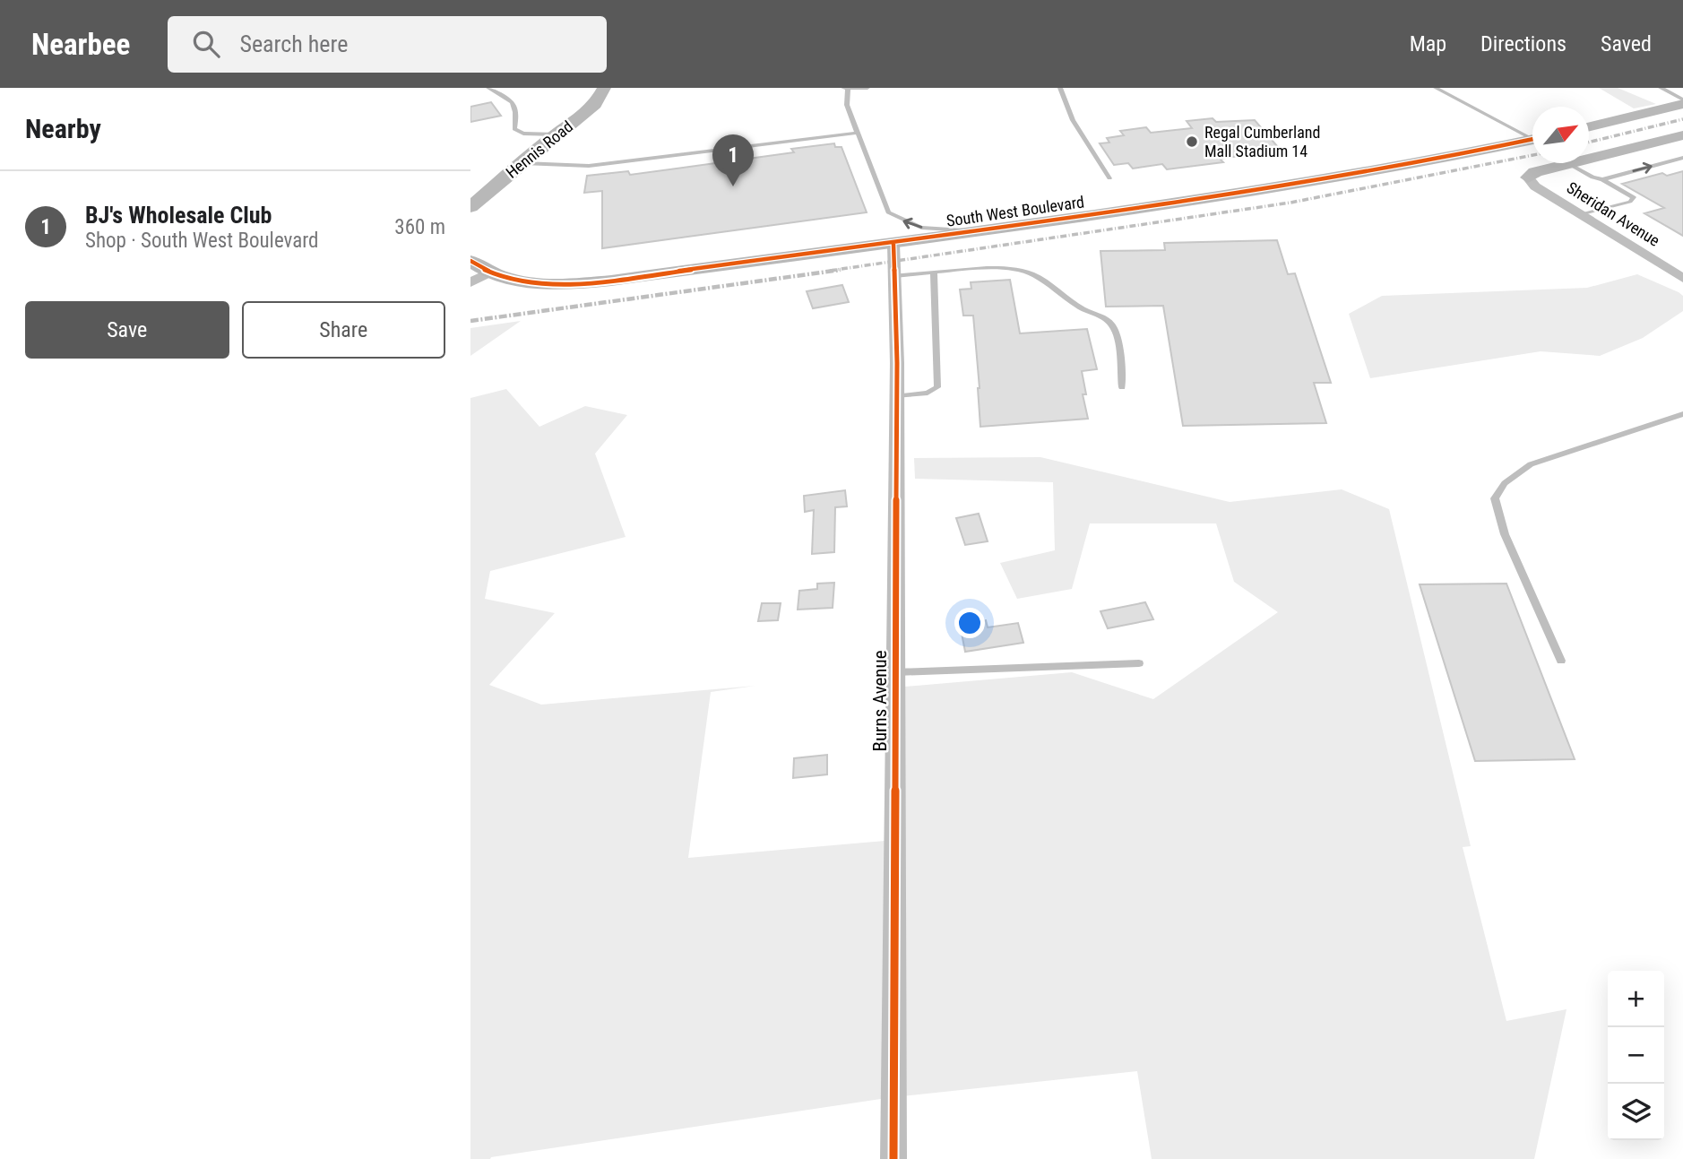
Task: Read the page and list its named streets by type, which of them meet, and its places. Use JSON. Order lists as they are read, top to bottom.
{
  "streets": {
    "street": [
      "Hennis Road",
      "South West Boulevard",
      "Sheridan Avenue",
      "Burns Avenue"
    ]
  },
  "crossings": [
    ["South West Boulevard", "Burns Avenue"]
  ],
  "places": ["Regal Cumberland Mall Stadium 14"],
  "north": "top right",
  "page": {
    "header": "Nearbee",
    "search": "Search here",
    "nav": ["Map", "Directions", "Saved"],
    "heading": "Nearby",
    "pins": "1",
    "list": [
      {
        "mark": "1",
        "name": "BJ's Wholesale Club",
        "note": "Shop · South West Boulevard",
        "value": "360 m"
      }
    ],
    "buttons": ["Save", "Share"],
    "map_buttons": ["+", "−"]
  }
}
